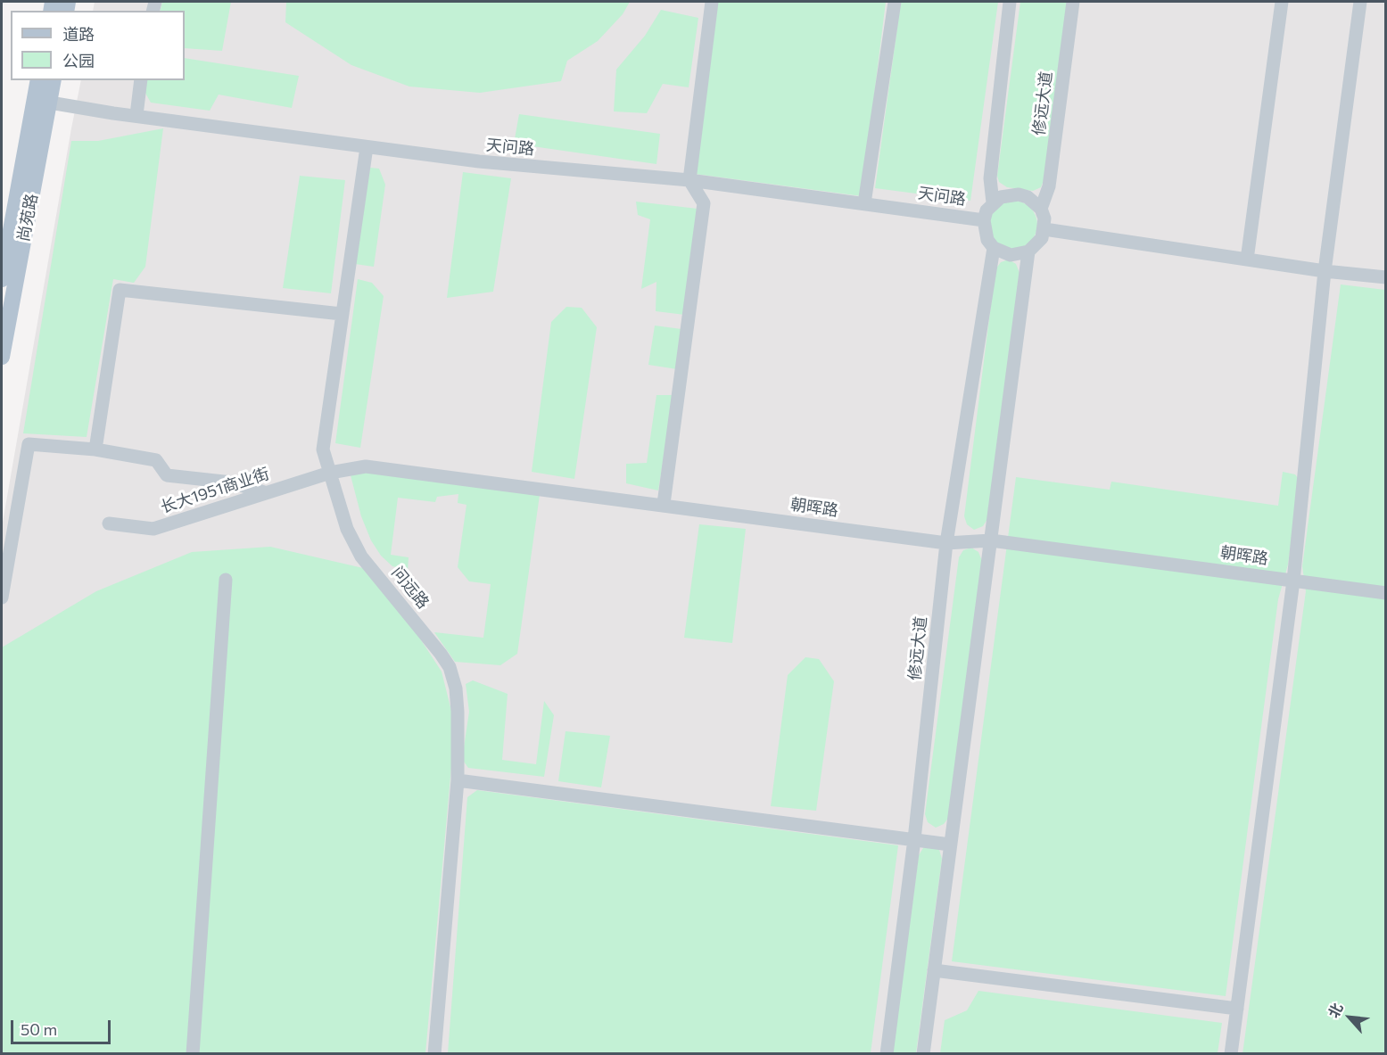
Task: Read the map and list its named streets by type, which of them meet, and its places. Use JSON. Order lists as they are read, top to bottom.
{
  "streets": {
    "main road": ["尚苑路"],
    "street": [
      "修远大道",
      "天问路",
      "长大1951商业街",
      "朝晖路",
      "问远路"
    ]
  },
  "crossings": [
    ["修远大道", "天问路"],
    ["修远大道", "朝晖路"],
    ["天问路", "尚苑路"],
    ["天问路", "问远路"],
    ["长大1951商业街", "朝晖路"],
    ["长大1951商业街", "问远路"],
    ["朝晖路", "问远路"]
  ],
  "legend": ["道路", "公园"],
  "scale_bar": "50 m",
  "north": "top left"
}
